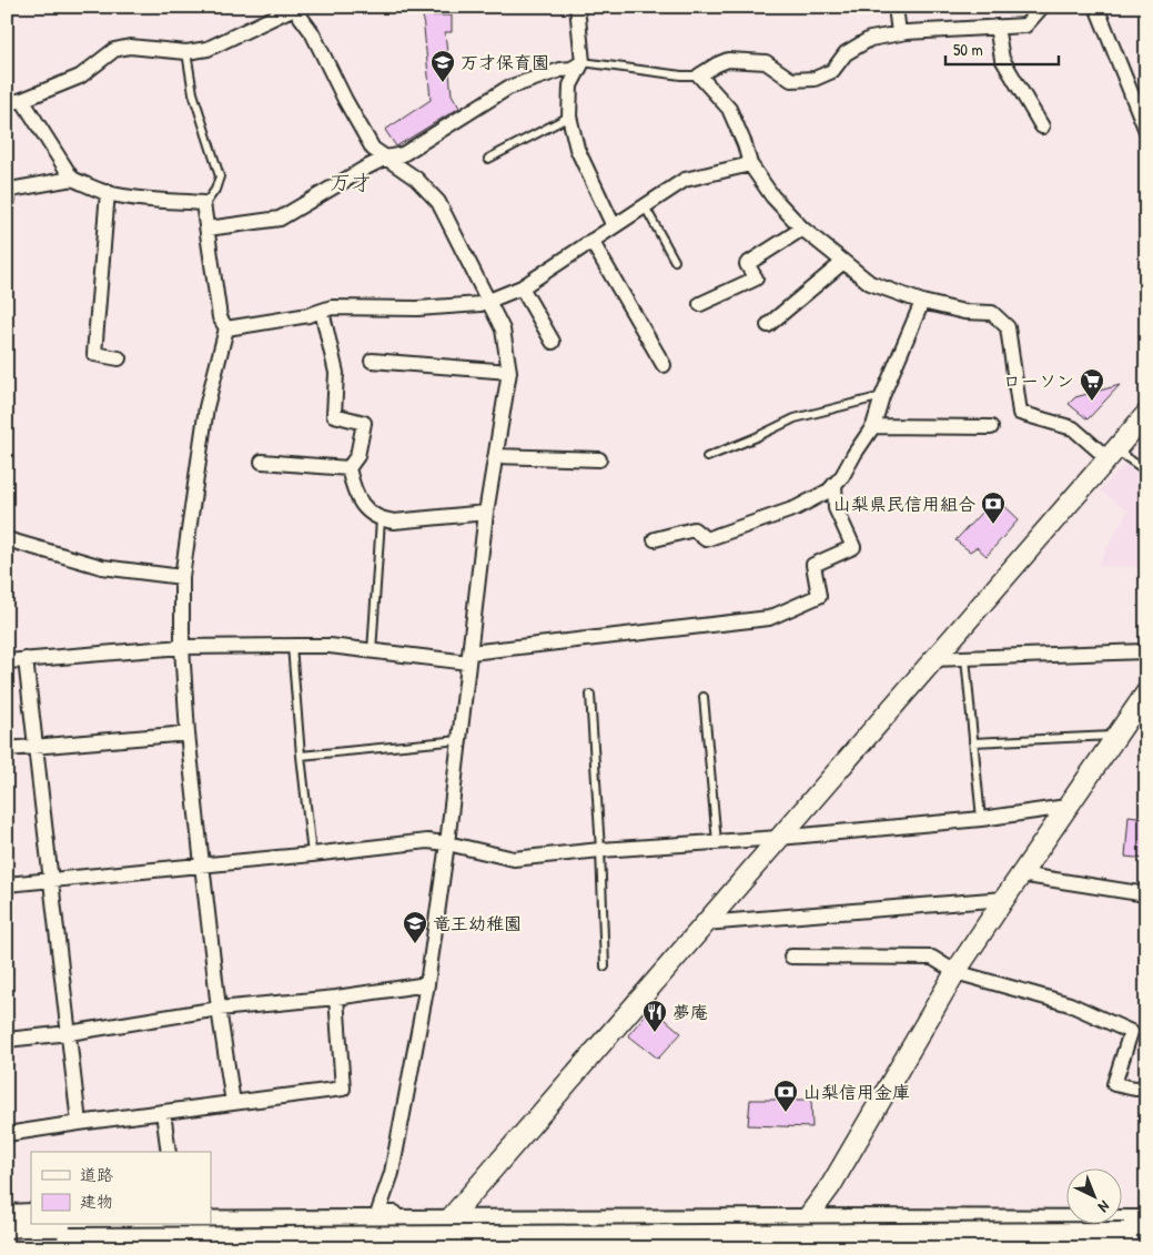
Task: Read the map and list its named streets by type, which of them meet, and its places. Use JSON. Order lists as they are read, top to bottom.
{
  "districts": ["万才"],
  "places": {
    "school or university": ["万才保育園", "竜王幼稚園"],
    "supermarket": ["ローソン"],
    "bank": ["山梨県民信用組合", "山梨信用金庫"],
    "restaurant": ["夢庵"]
  },
  "legend": ["道路", "建物"],
  "scale_bar": "50 m",
  "north": "bottom right"
}
